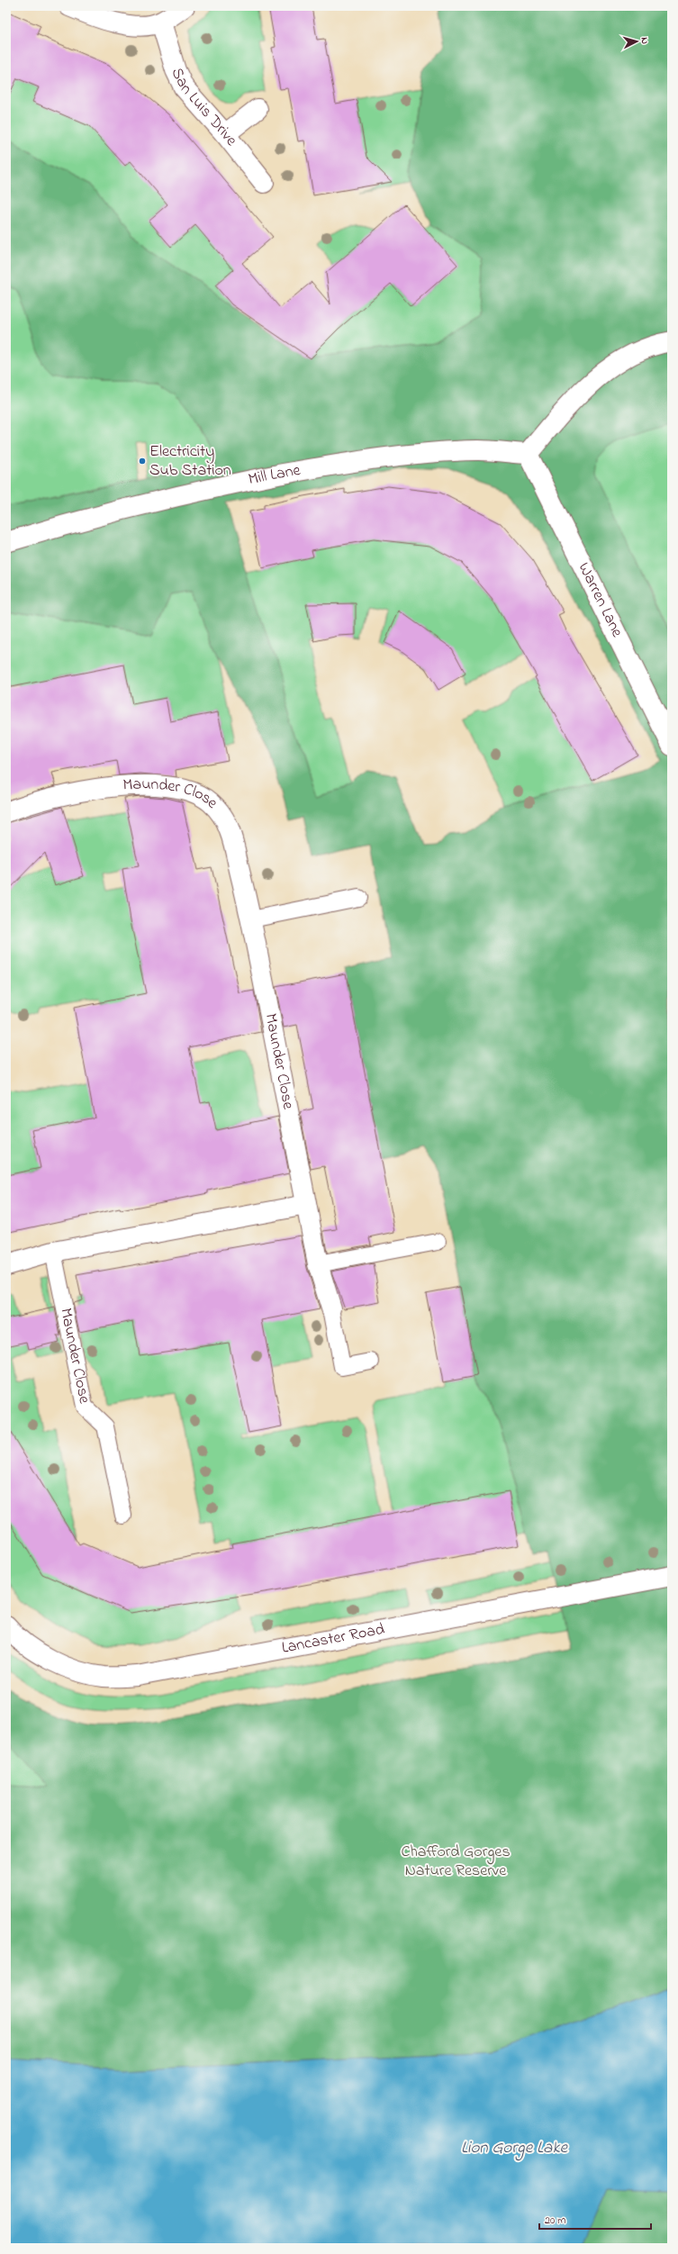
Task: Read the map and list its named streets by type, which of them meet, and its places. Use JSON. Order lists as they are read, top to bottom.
{
  "streets": {
    "street": [
      "San Luis Drive",
      "Mill Lane",
      "Warren Lane",
      "Maunder Close",
      "Lancaster Road"
    ]
  },
  "crossings": [
    ["Mill Lane", "Warren Lane"]
  ],
  "water": ["Lion Gorge Lake"],
  "parks": ["Chafford Gorges Nature Reserve"],
  "places": ["Electricity Sub Station"],
  "scale_bar": "20 m",
  "north": "right"
}
